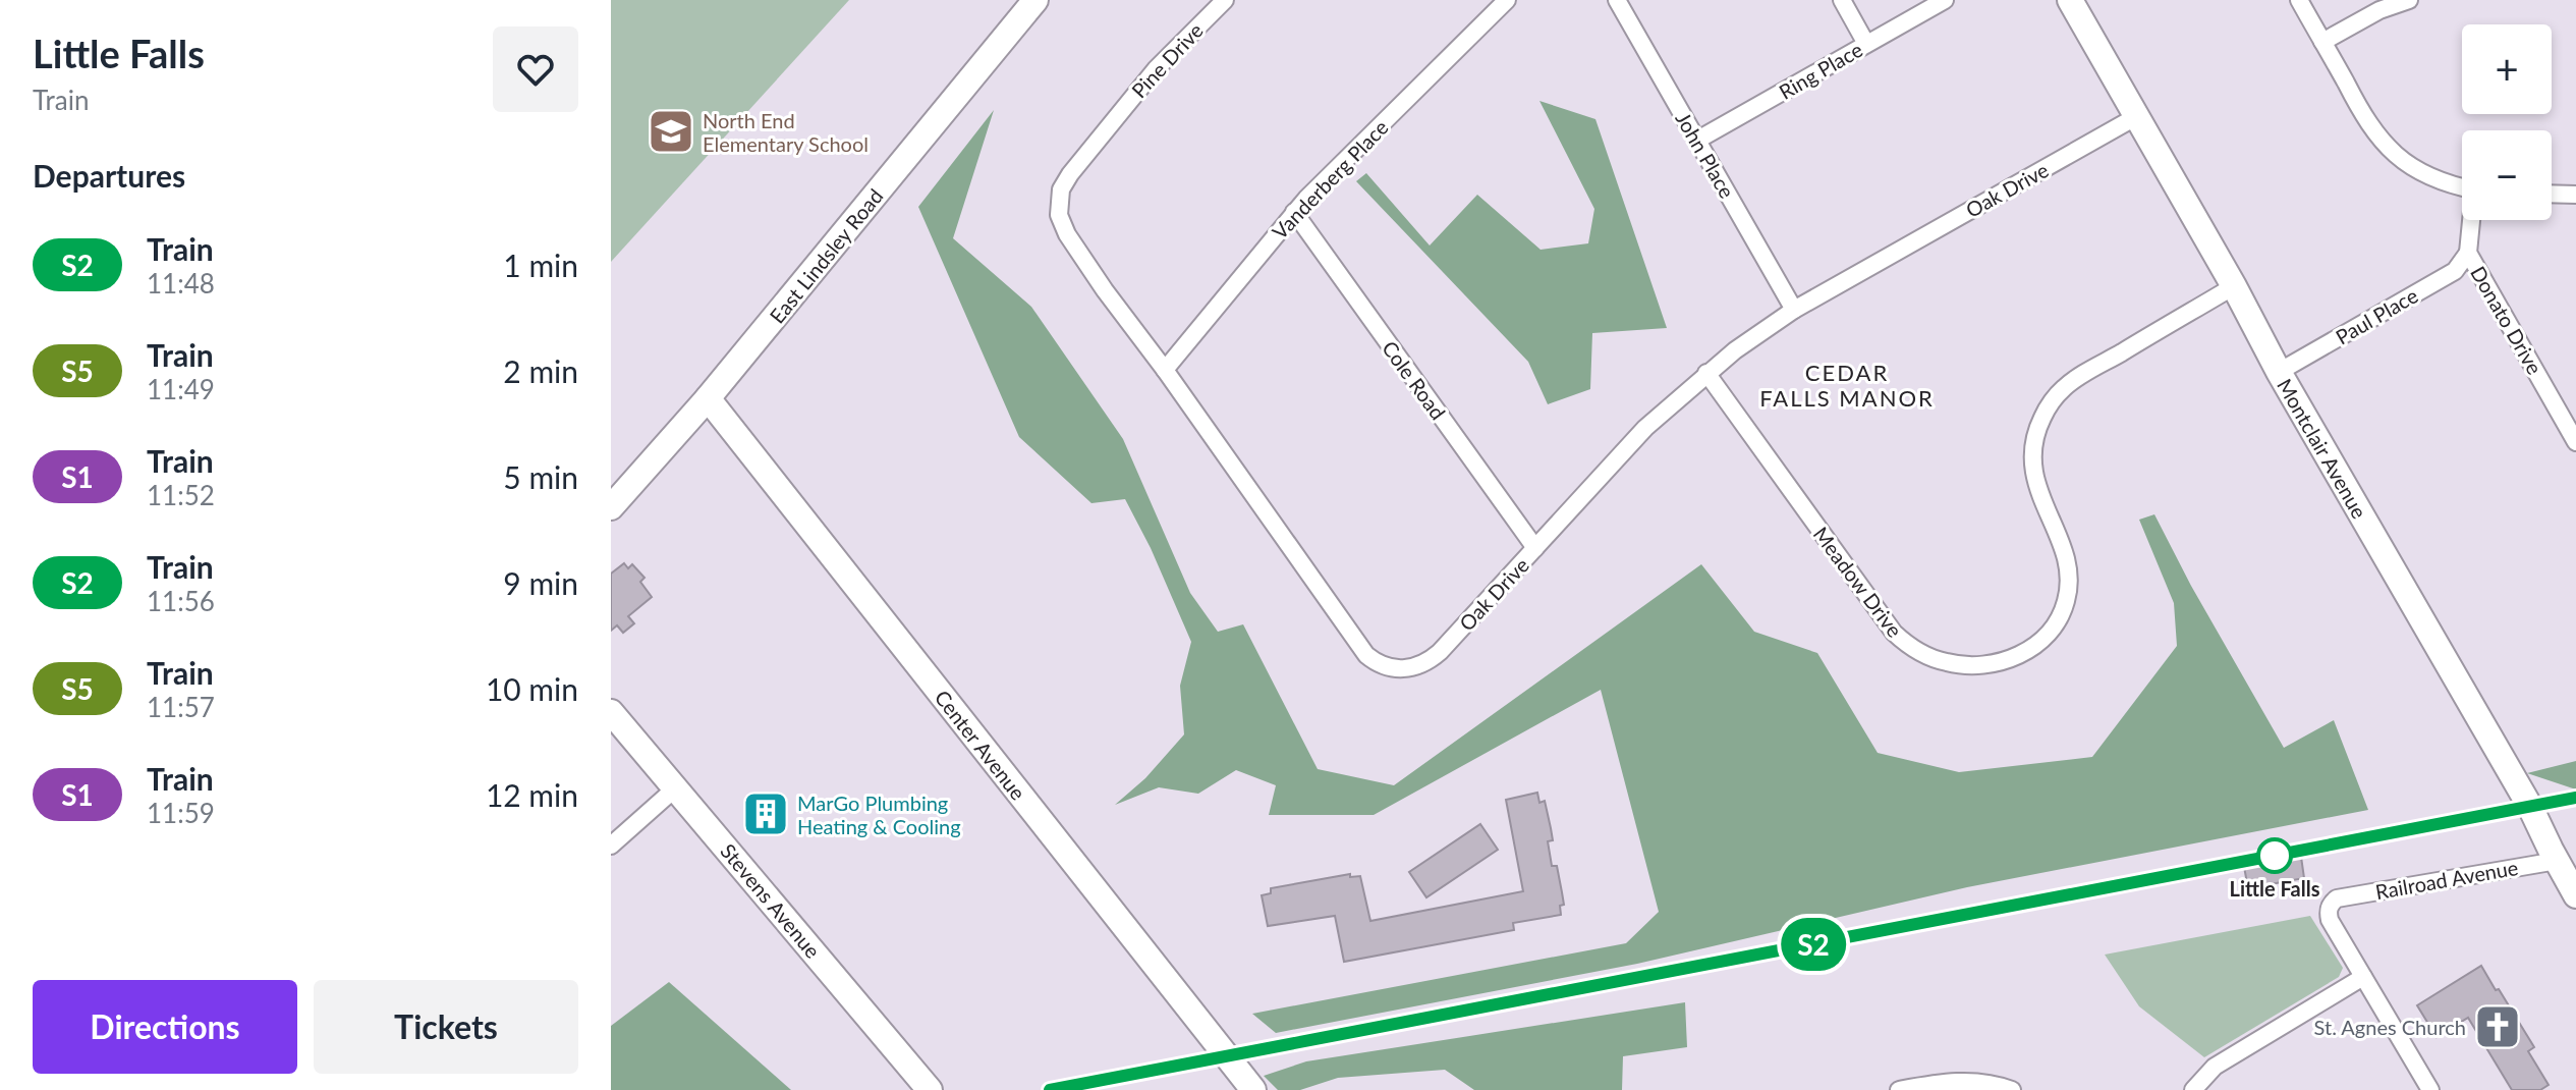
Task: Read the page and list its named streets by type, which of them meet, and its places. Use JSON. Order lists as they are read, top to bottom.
{
  "streets": {
    "street": [
      "Pine Drive",
      "Ring Place",
      "John Place",
      "Vanderberg Place",
      "Oak Drive",
      "East Lindsley Road",
      "Paul Place",
      "Donato Drive",
      "Cole Road",
      "Montclair Avenue",
      "Meadow Drive",
      "Center Avenue",
      "Railroad Avenue",
      "Stevens Avenue"
    ]
  },
  "crossings": [
    ["Pine Drive", "Oak Drive"],
    ["Ring Place", "John Place"],
    ["John Place", "Oak Drive"],
    ["Vanderberg Place", "Oak Drive"],
    ["Vanderberg Place", "Cole Road"],
    ["Oak Drive", "Cole Road"],
    ["Oak Drive", "Montclair Avenue"],
    ["Oak Drive", "Meadow Drive"],
    ["East Lindsley Road", "Center Avenue"],
    ["Paul Place", "Donato Drive"],
    ["Paul Place", "Montclair Avenue"],
    ["Montclair Avenue", "Meadow Drive"],
    ["Montclair Avenue", "Railroad Avenue"]
  ],
  "districts": ["CEDAR FALLS MANOR"],
  "places": {
    "school or university": ["North End Elementary School"],
    "building": ["MarGo Plumbing Heating & Cooling"],
    "other": ["Little Falls"],
    "church": ["St. Agnes Church"]
  },
  "page": {
    "heading": [
      ["Little Falls", "Train"],
      "Departures"
    ],
    "on_map": "S2",
    "map_buttons": ["+", "−"],
    "list": [
      {
        "mark": "S2",
        "name": "Train",
        "note": "11:48",
        "value": "1 min"
      },
      {
        "mark": "S5",
        "name": "Train",
        "note": "11:49",
        "value": "2 min"
      },
      {
        "mark": "S1",
        "name": "Train",
        "note": "11:52",
        "value": "5 min"
      },
      {
        "mark": "S2",
        "name": "Train",
        "note": "11:56",
        "value": "9 min"
      },
      {
        "mark": "S5",
        "name": "Train",
        "note": "11:57",
        "value": "10 min"
      },
      {
        "mark": "S1",
        "name": "Train",
        "note": "11:59",
        "value": "12 min"
      }
    ],
    "buttons": ["Directions", "Tickets"]
  }
}
